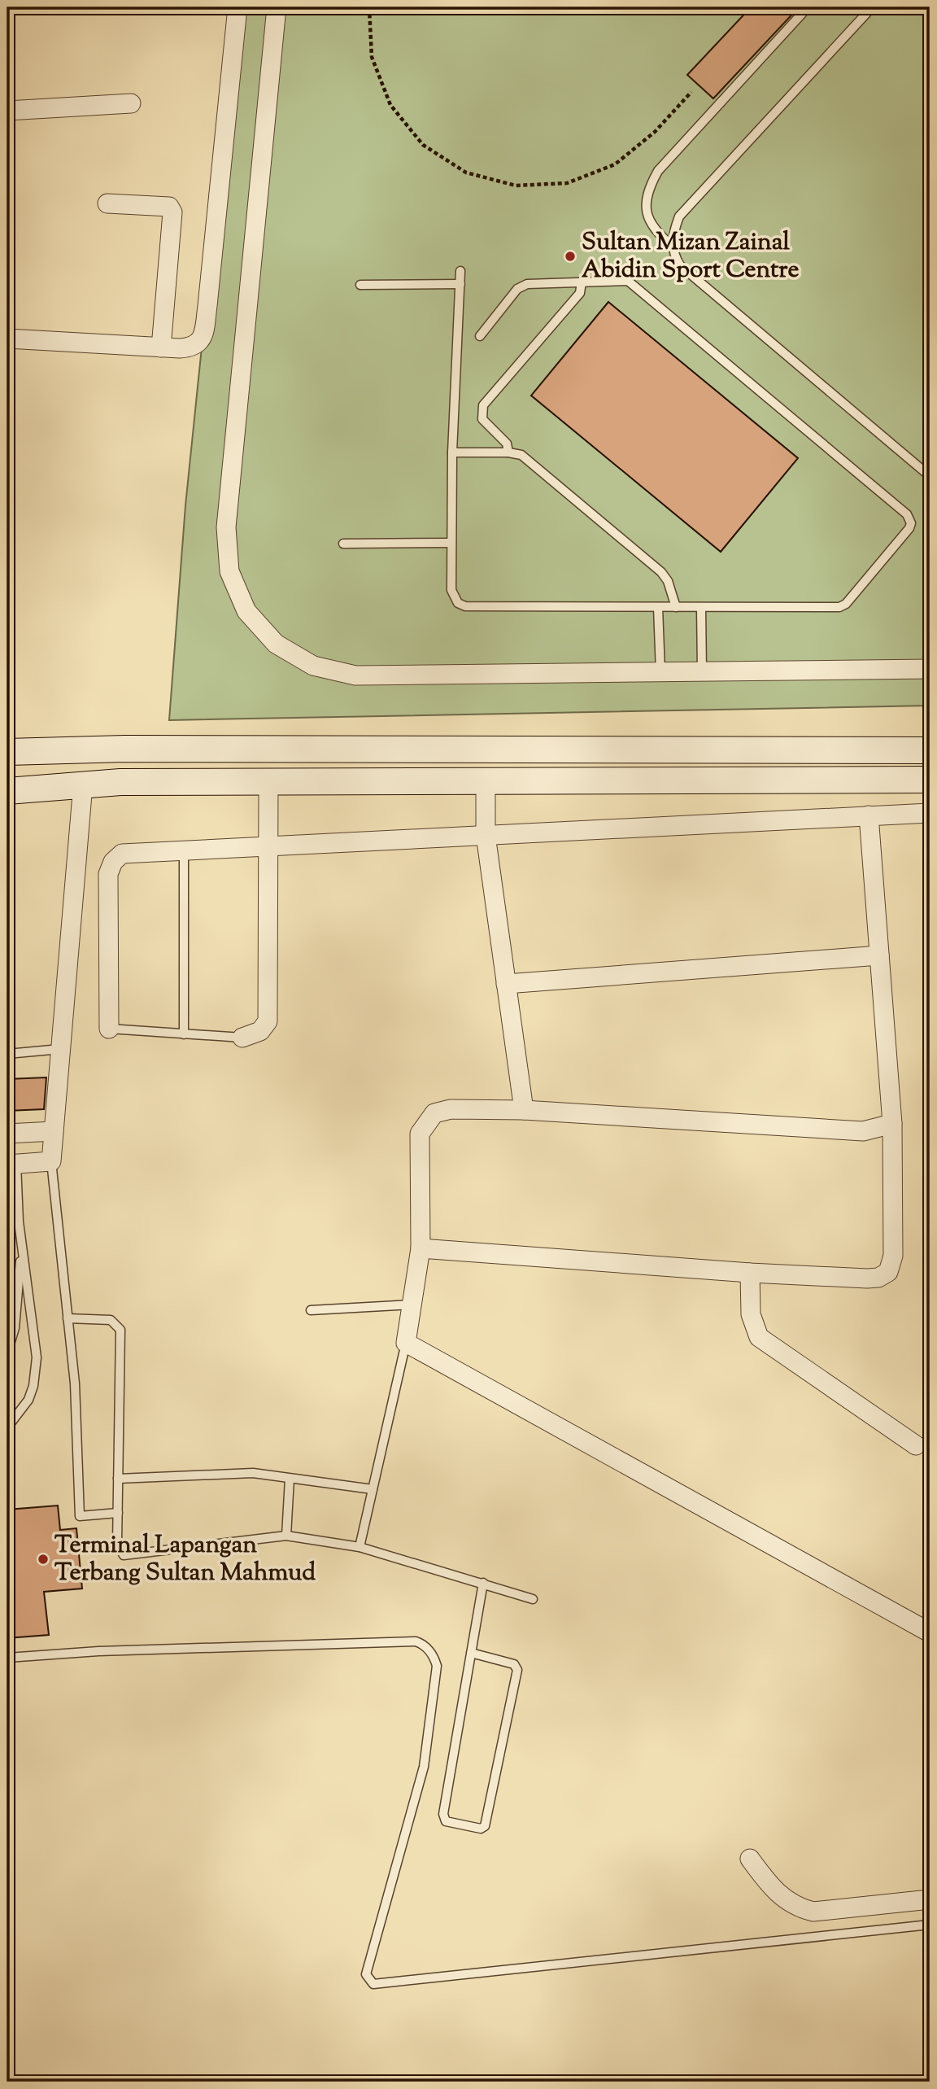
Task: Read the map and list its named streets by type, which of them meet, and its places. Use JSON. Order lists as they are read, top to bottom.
{
  "places": ["Sultan Mizan Zainal Abidin Sport Centre", "Terminal Lapangan Terbang Sultan Mahmud"]
}
